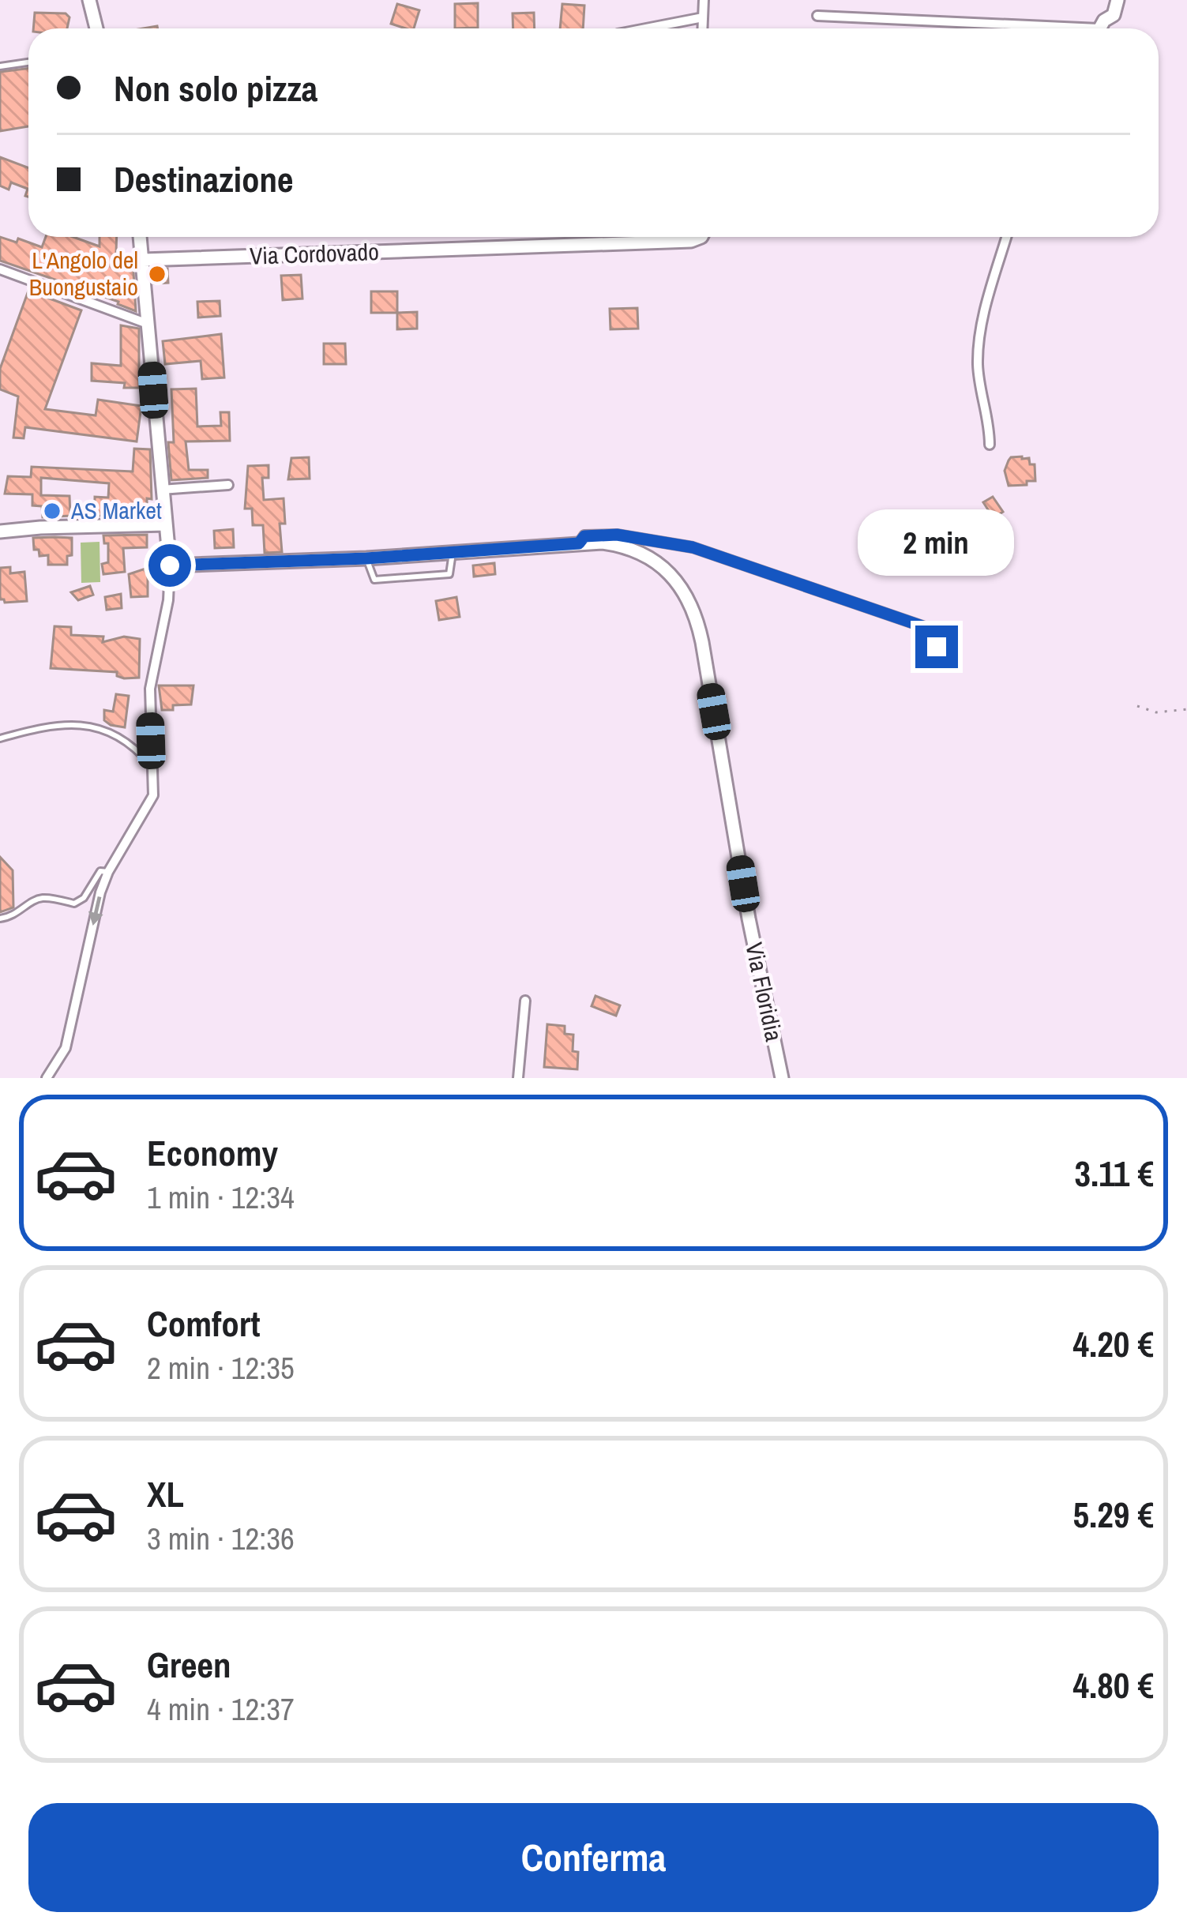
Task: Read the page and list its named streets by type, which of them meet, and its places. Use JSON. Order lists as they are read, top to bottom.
{
  "streets": {
    "street": ["Via Cordovado", "Via Floridia"]
  },
  "places": ["L'Angolo del Buongustaio", "AS Market"],
  "page": {
    "banner": ["Non solo pizza", "Destinazione"],
    "bubble": "2 min",
    "list": [
      {
        "name": "Economy",
        "note": "1 min · 12:34",
        "value": "3.11 €"
      },
      {
        "name": "Comfort",
        "note": "2 min · 12:35",
        "value": "4.20 €"
      },
      {
        "name": "XL",
        "note": "3 min · 12:36",
        "value": "5.29 €"
      },
      {
        "name": "Green",
        "note": "4 min · 12:37",
        "value": "4.80 €"
      }
    ],
    "buttons": "Conferma"
  }
}
